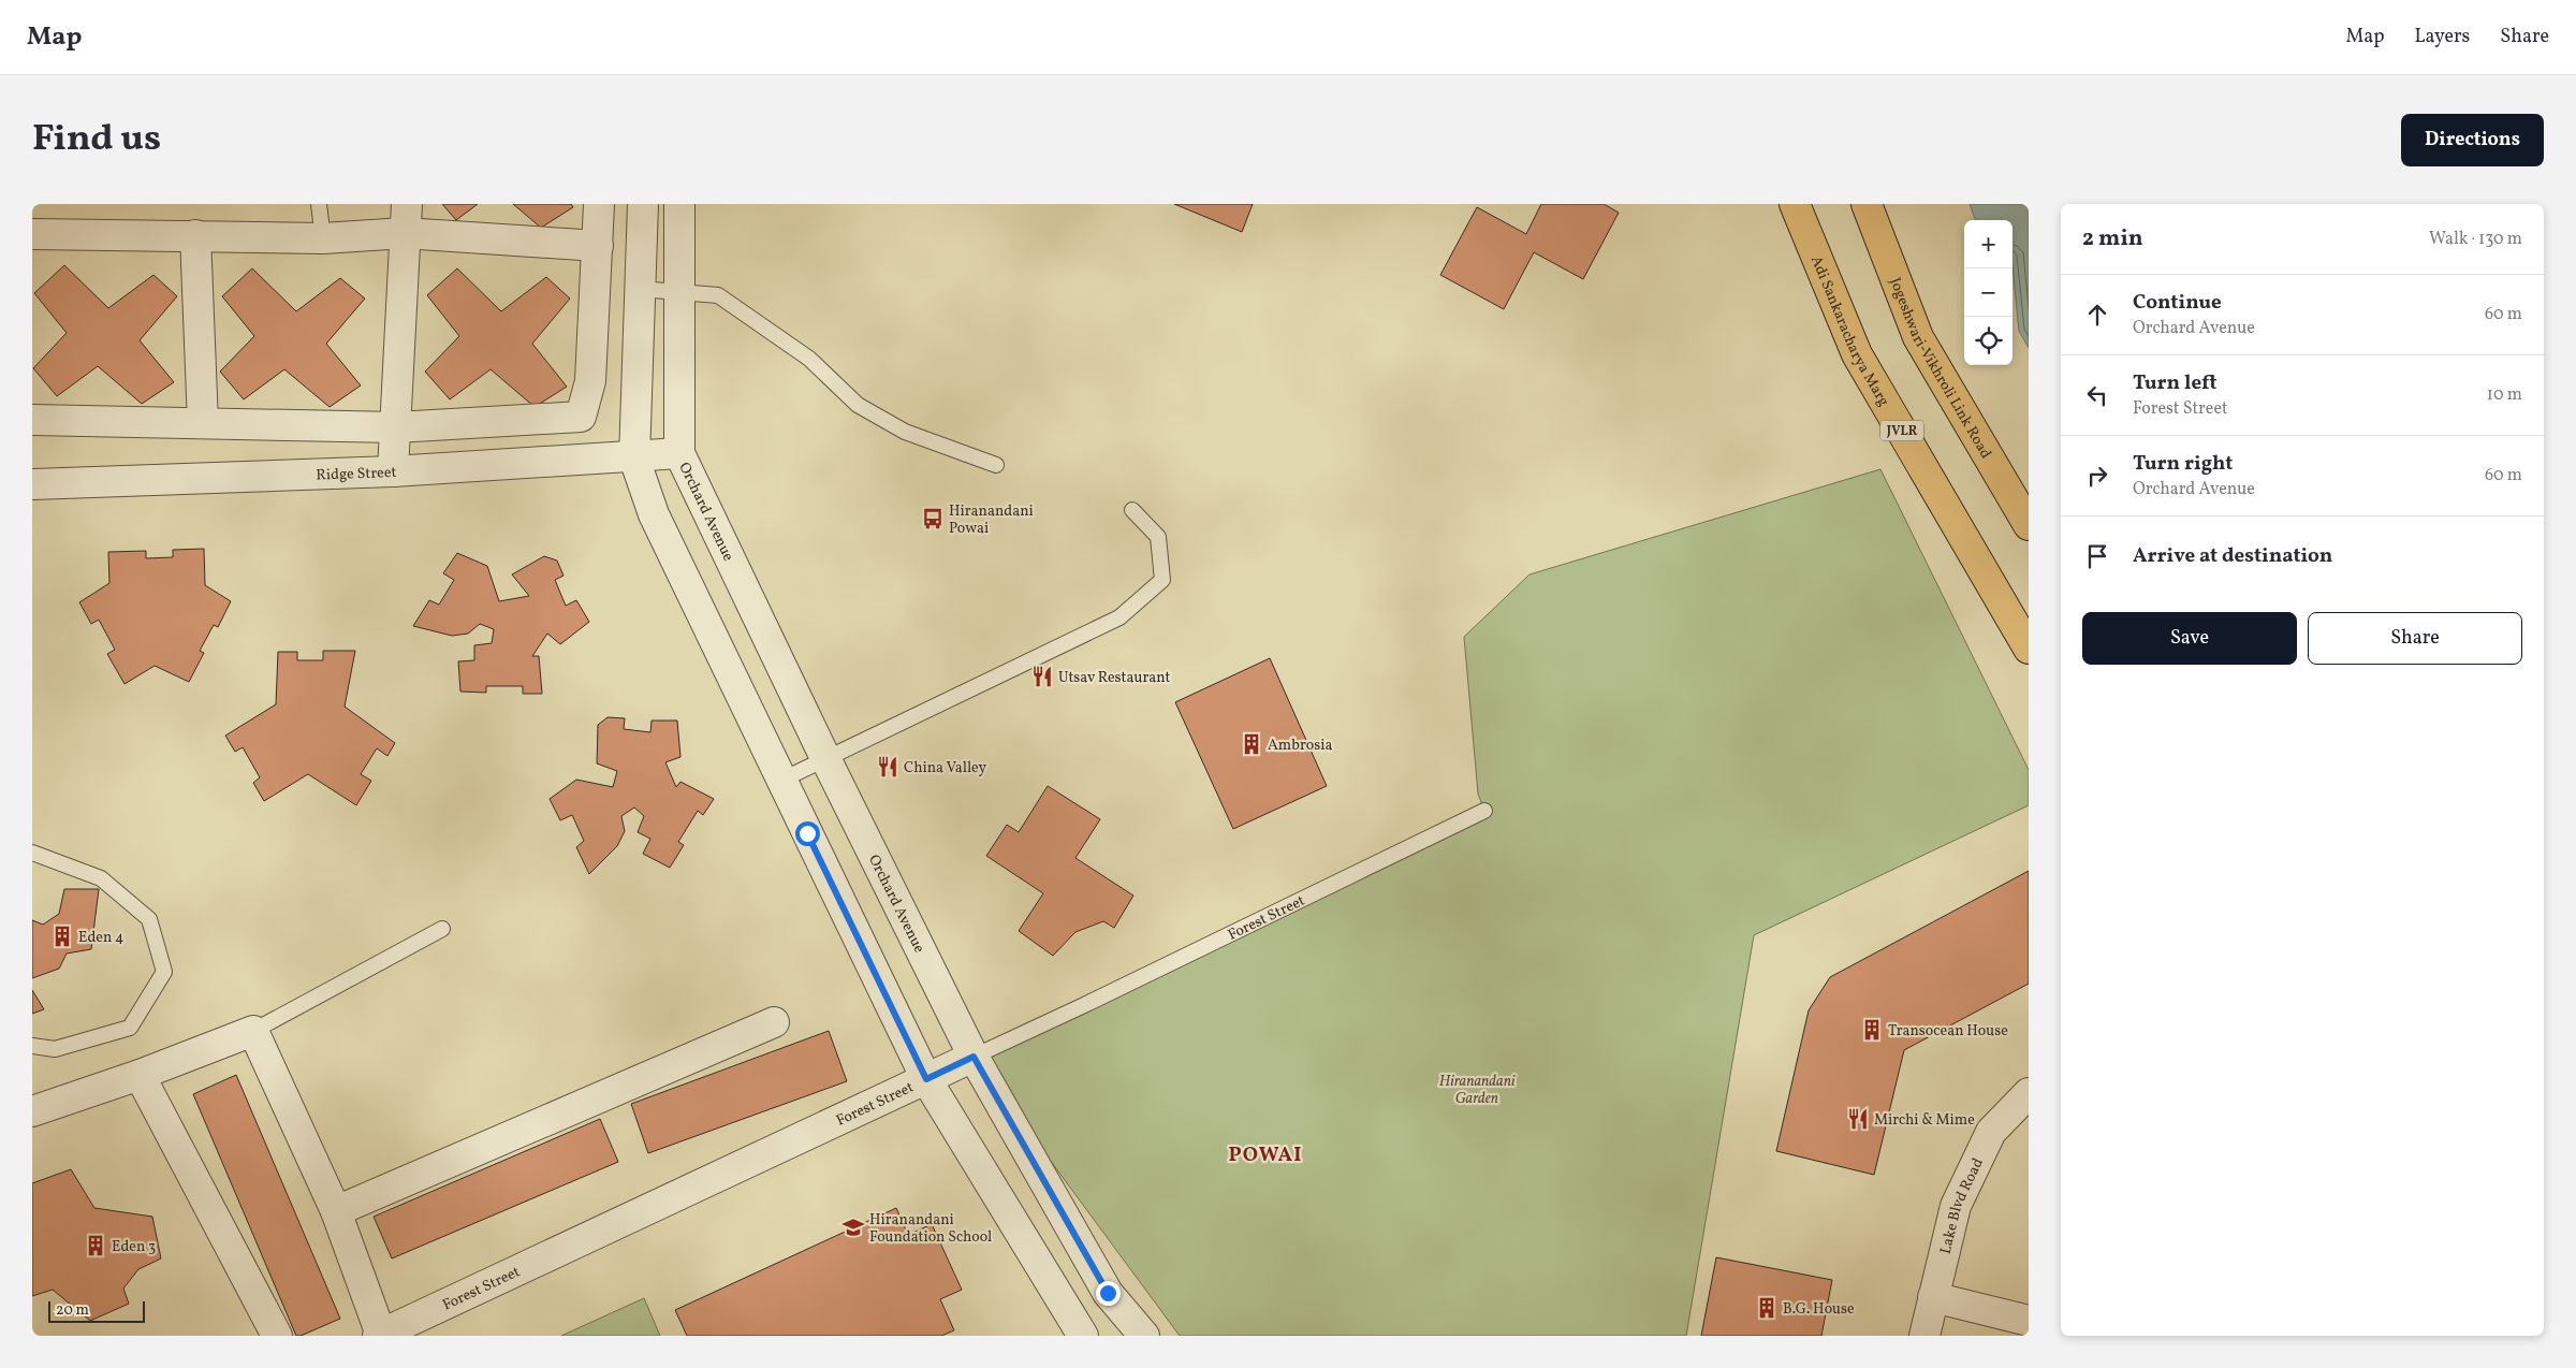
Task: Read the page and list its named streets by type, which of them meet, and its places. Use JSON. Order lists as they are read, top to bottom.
{
  "streets": {
    "main road": ["Adi Sankaracharya Marg", "Jogeshwari-Vikhroli Link Road", "JVLR"],
    "street": [
      "Ridge Street",
      "Orchard Avenue",
      "Forest Street",
      "Lake Blvd Road"
    ]
  },
  "crossings": [
    ["Ridge Street", "Orchard Avenue"],
    ["Orchard Avenue", "Forest Street"]
  ],
  "districts": ["POWAI"],
  "parks": ["Hiranandani Garden"],
  "places": {
    "bus stop": ["Hiranandani Powai"],
    "restaurant": ["Utsav Restaurant", "China Valley", "Mirchi & Mime"],
    "building": [
      "Ambrosia",
      "Eden 4",
      "Transocean House",
      "Eden 3",
      "B.G. House"
    ],
    "school or university": ["Hiranandani Foundation School"]
  },
  "scale_bar": "20 m",
  "page": {
    "header": "Map",
    "nav": ["Map", "Layers", "Share"],
    "title": "Find us",
    "buttons": [
      "Directions",
      ["Save", "Share"]
    ],
    "heading": ["2 min", "Walk · 130 m"],
    "map_buttons": ["+", "−"],
    "list": [
      ["Continue", "Orchard Avenue", "60 m"],
      ["Turn left", "Forest Street", "10 m"],
      ["Turn right", "Orchard Avenue", "60 m"],
      "Arrive at destination"
    ],
    "scale": "20 m"
  }
}
